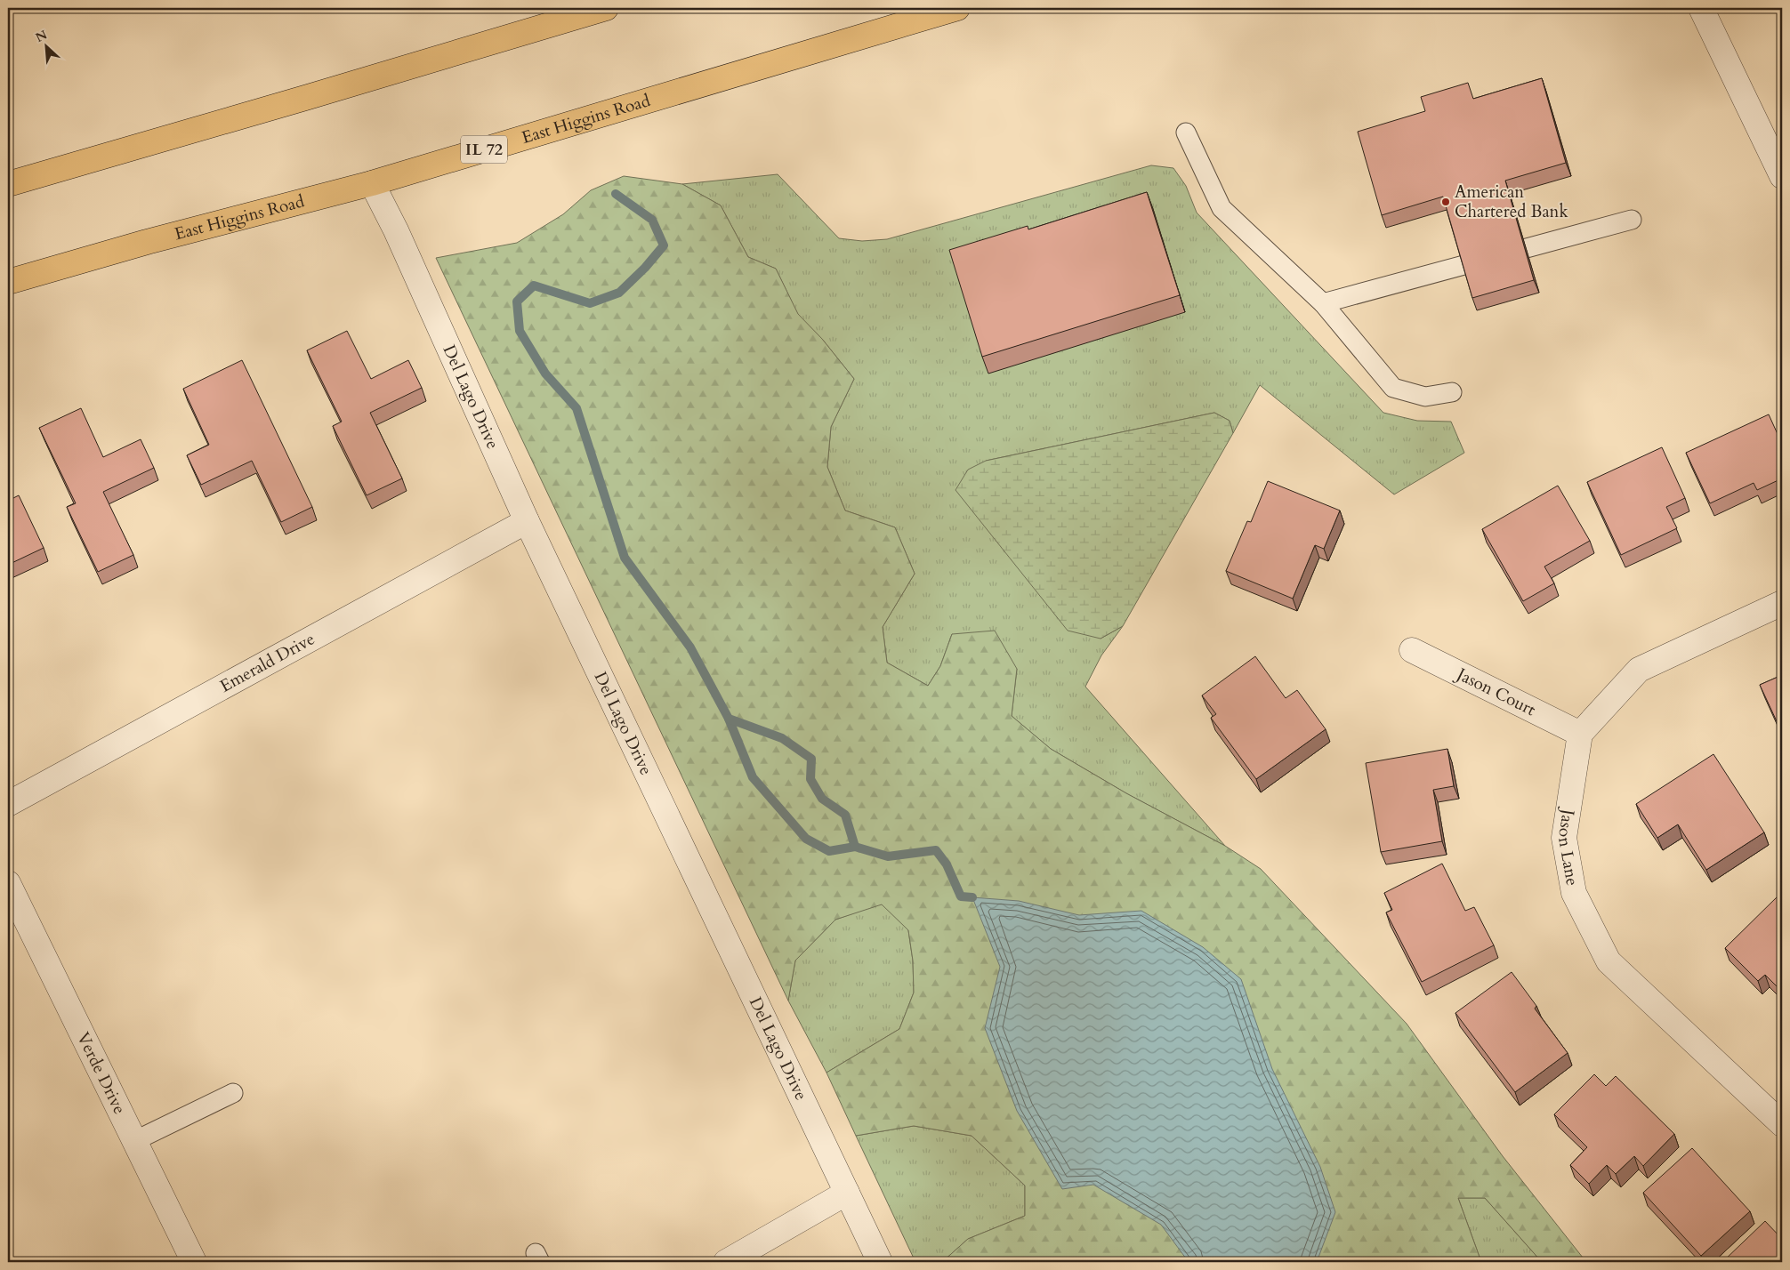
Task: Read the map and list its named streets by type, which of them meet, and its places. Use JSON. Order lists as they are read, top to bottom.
{
  "streets": {
    "main road": ["East Higgins Road", "IL 72"],
    "street": [
      "Del Lago Drive",
      "Emerald Drive",
      "Jason Court",
      "Jason Lane",
      "Verde Drive"
    ]
  },
  "crossings": [
    ["East Higgins Road", "Del Lago Drive"],
    ["Del Lago Drive", "Emerald Drive"],
    ["Jason Court", "Jason Lane"]
  ],
  "places": ["American Chartered Bank"],
  "north": "top left"
}
